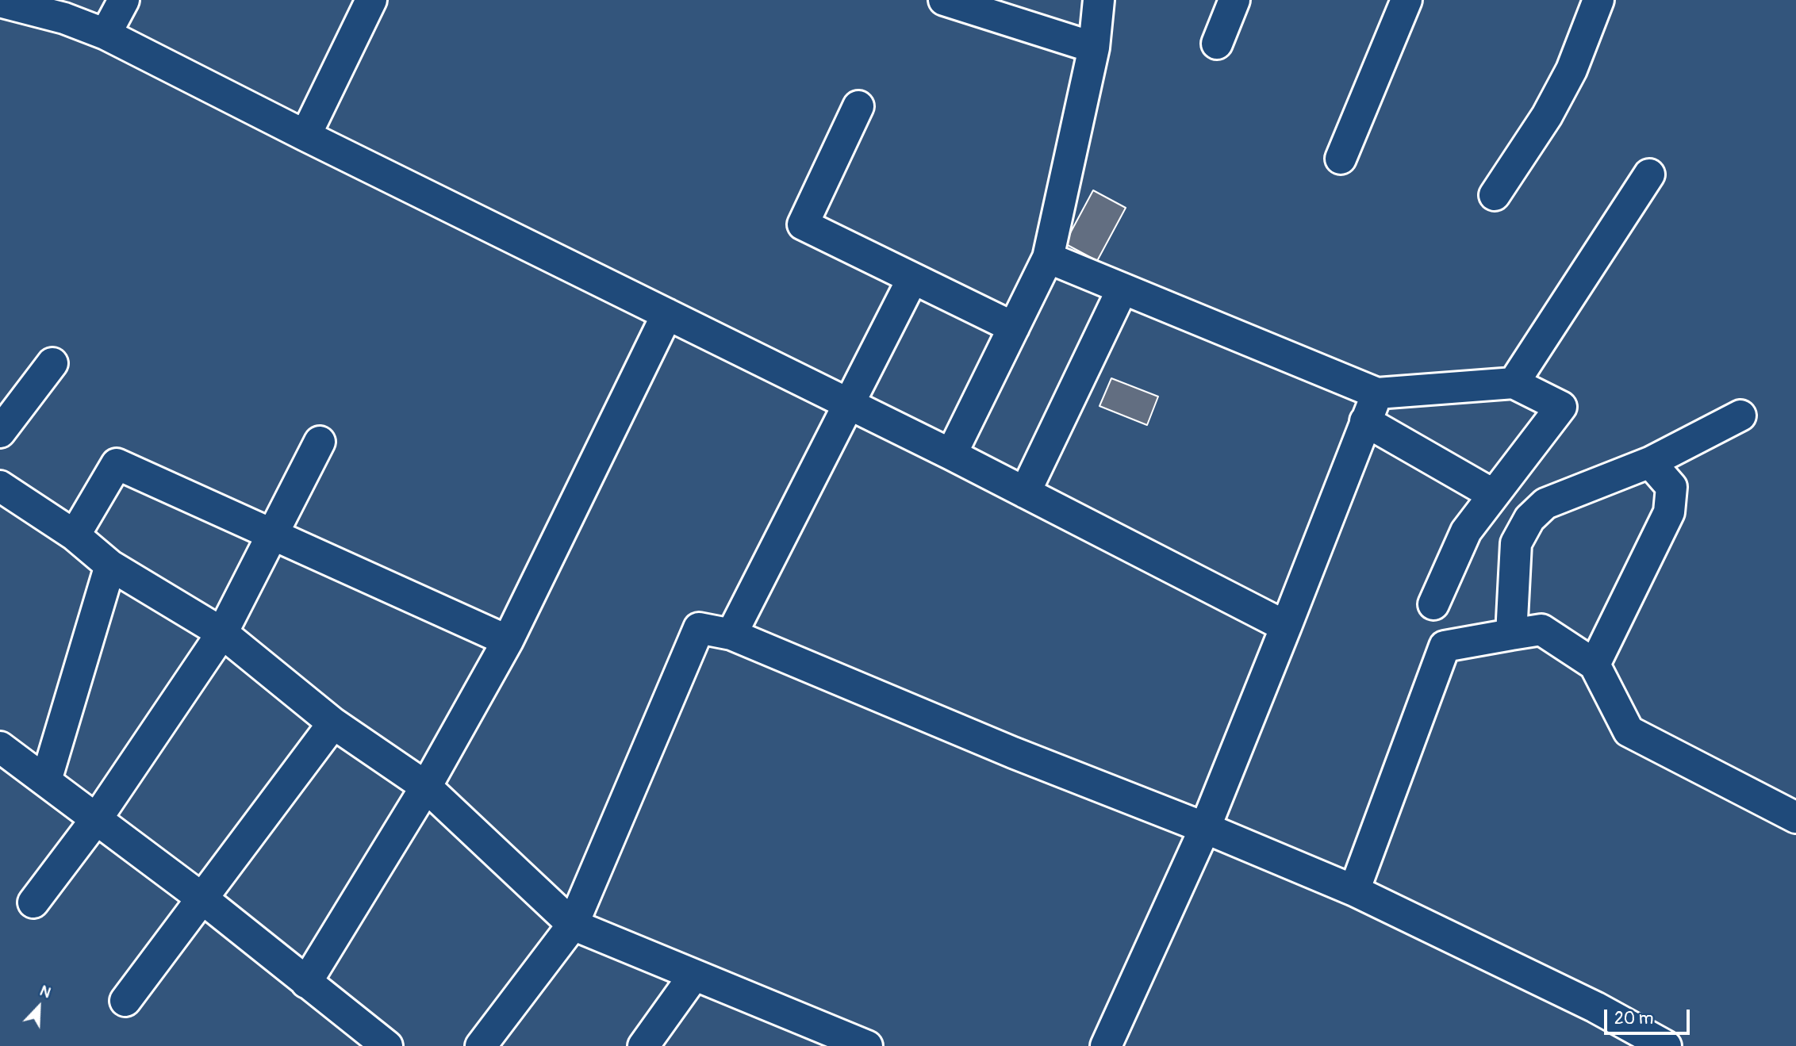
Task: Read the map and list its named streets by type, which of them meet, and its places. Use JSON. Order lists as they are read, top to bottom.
{
  "scale_bar": "20 m",
  "north": "top right"
}
